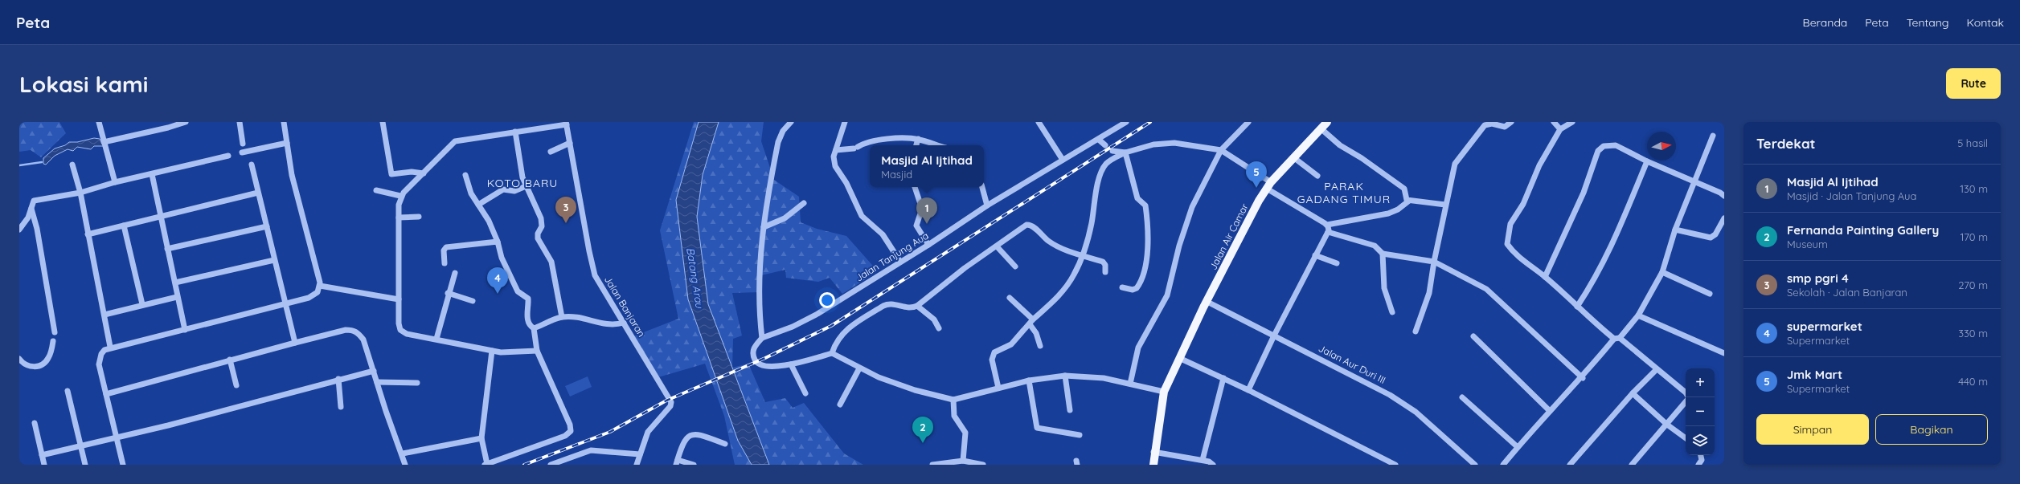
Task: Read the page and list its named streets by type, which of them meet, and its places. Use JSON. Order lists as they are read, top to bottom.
{
  "streets": {
    "main road": ["Jalan Air Camar"],
    "street": ["Jalan Tanjung Aua", "Jalan Banjaran", "Jalan Aur Duri III"]
  },
  "crossings": [
    ["Jalan Air Camar", "Jalan Aur Duri III"]
  ],
  "districts": ["KOTO BARU", "PARAK GADANG TIMUR"],
  "water": ["Batang Arau"],
  "north": "right",
  "page": {
    "header": "Peta",
    "nav": [
      "Beranda",
      "Peta",
      "Tentang",
      "Kontak"
    ],
    "buttons": [
      "Rute",
      ["Simpan", "Bagikan"]
    ],
    "title": "Lokasi kami",
    "heading": ["Terdekat", "5 hasil"],
    "popup": ["Masjid Al Ijtihad", "Masjid"],
    "pins": [
      "5",
      "3",
      "1",
      "4",
      "2"
    ],
    "list": [
      {
        "mark": "1",
        "name": "Masjid Al Ijtihad",
        "note": "Masjid · Jalan Tanjung Aua",
        "value": "130 m"
      },
      {
        "mark": "2",
        "name": "Fernanda Painting Gallery",
        "note": "Museum",
        "value": "170 m"
      },
      {
        "mark": "3",
        "name": "smp pgri 4",
        "note": "Sekolah · Jalan Banjaran",
        "value": "270 m"
      },
      {
        "mark": "4",
        "name": "supermarket",
        "note": "Supermarket",
        "value": "330 m"
      },
      {
        "mark": "5",
        "name": "Jmk Mart",
        "note": "Supermarket",
        "value": "440 m"
      }
    ],
    "map_buttons": ["+", "−"]
  }
}
